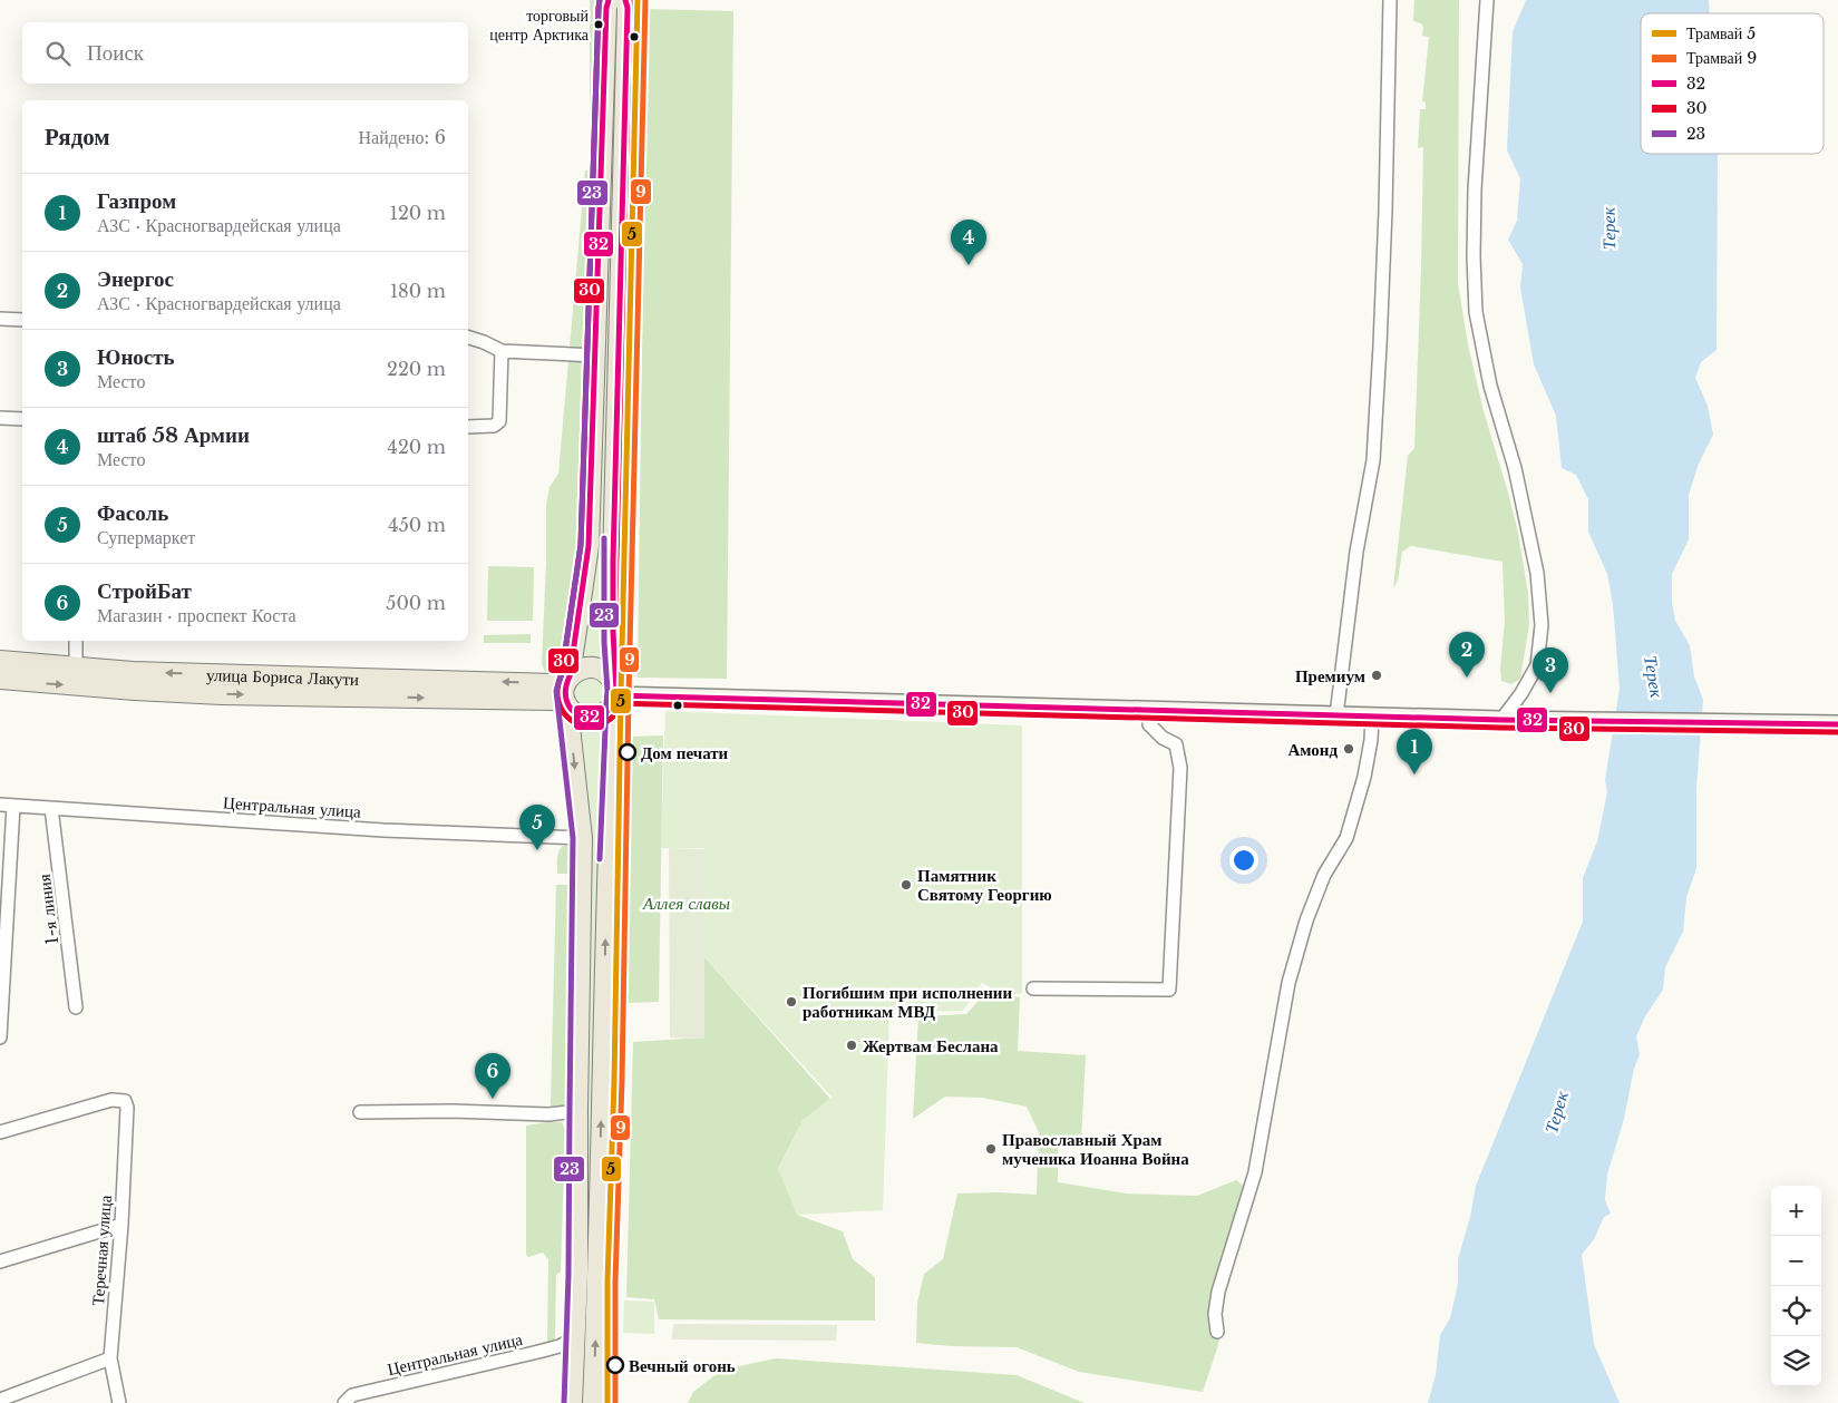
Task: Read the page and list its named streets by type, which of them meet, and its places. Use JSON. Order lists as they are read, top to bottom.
{
  "streets": {
    "main road": ["улица Бориса Лакути"],
    "street": ["Центральная улица", "1-я линия", "Теречная улица"]
  },
  "crossings": [
    ["Центральная улица", "1-я линия"]
  ],
  "water": ["Терек"],
  "parks": ["Аллея славы"],
  "places": [
    "торговый центр Арктика",
    "Премиум",
    "Амонд",
    "Дом печати",
    "Памятник Святому Георгию",
    "Погибшим при исполнении работникам МВД",
    "Жертвам Беслана",
    "Православный Храм мученика Иоанна Война",
    "Вечный огонь"
  ],
  "lines": [
    "tram line 5",
    "tram line 9",
    "transit line 32",
    "transit line 30",
    "transit line 23"
  ],
  "legend": [
    "Трамвай 5",
    "Трамвай 9",
    "32",
    "30",
    "23"
  ],
  "page": {
    "search": "Поиск",
    "heading": ["Рядом", "Найдено: 6"],
    "list": [
      {
        "mark": "1",
        "name": "Газпром",
        "note": "АЗС · Красногвардейская улица",
        "value": "120 m"
      },
      {
        "mark": "2",
        "name": "Энергос",
        "note": "АЗС · Красногвардейская улица",
        "value": "180 m"
      },
      {
        "mark": "3",
        "name": "Юность",
        "note": "Место",
        "value": "220 m"
      },
      {
        "mark": "4",
        "name": "штаб 58 Армии",
        "note": "Место",
        "value": "420 m"
      },
      {
        "mark": "5",
        "name": "Фасоль",
        "note": "Супермаркет",
        "value": "450 m"
      },
      {
        "mark": "6",
        "name": "СтройБат",
        "note": "Магазин · проспект Коста",
        "value": "500 m"
      }
    ],
    "pins": [
      "4",
      "2",
      "3",
      "1",
      "5",
      "6"
    ],
    "map_buttons": ["+", "−"]
  }
}
